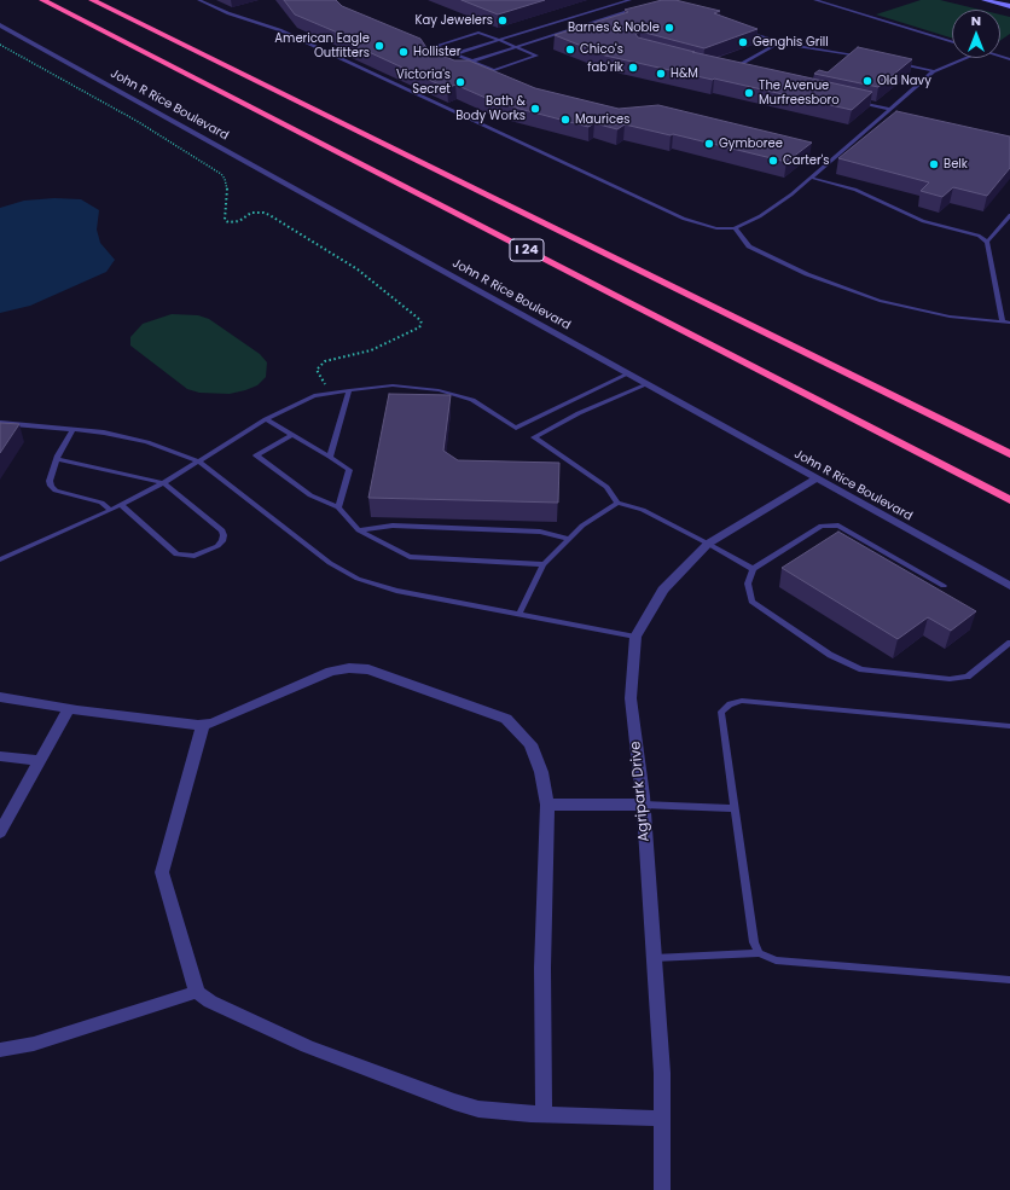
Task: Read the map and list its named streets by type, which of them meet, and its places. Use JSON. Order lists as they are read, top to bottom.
{
  "streets": {
    "highway": ["I 24"],
    "street": ["John R Rice Boulevard", "Agripark Drive"]
  },
  "crossings": [
    ["John R Rice Boulevard", "Agripark Drive"]
  ],
  "places": [
    "Kay Jewelers",
    "Barnes & Noble",
    "Genghis Grill",
    "American Eagle Outfitters",
    "Chico's",
    "Hollister",
    "fab'rik",
    "H&M",
    "Old Navy",
    "Victoria's Secret",
    "The Avenue Murfreesboro",
    "Bath & Body Works",
    "Maurices",
    "Gymboree",
    "Carter's",
    "Belk"
  ],
  "north": "top"
}
